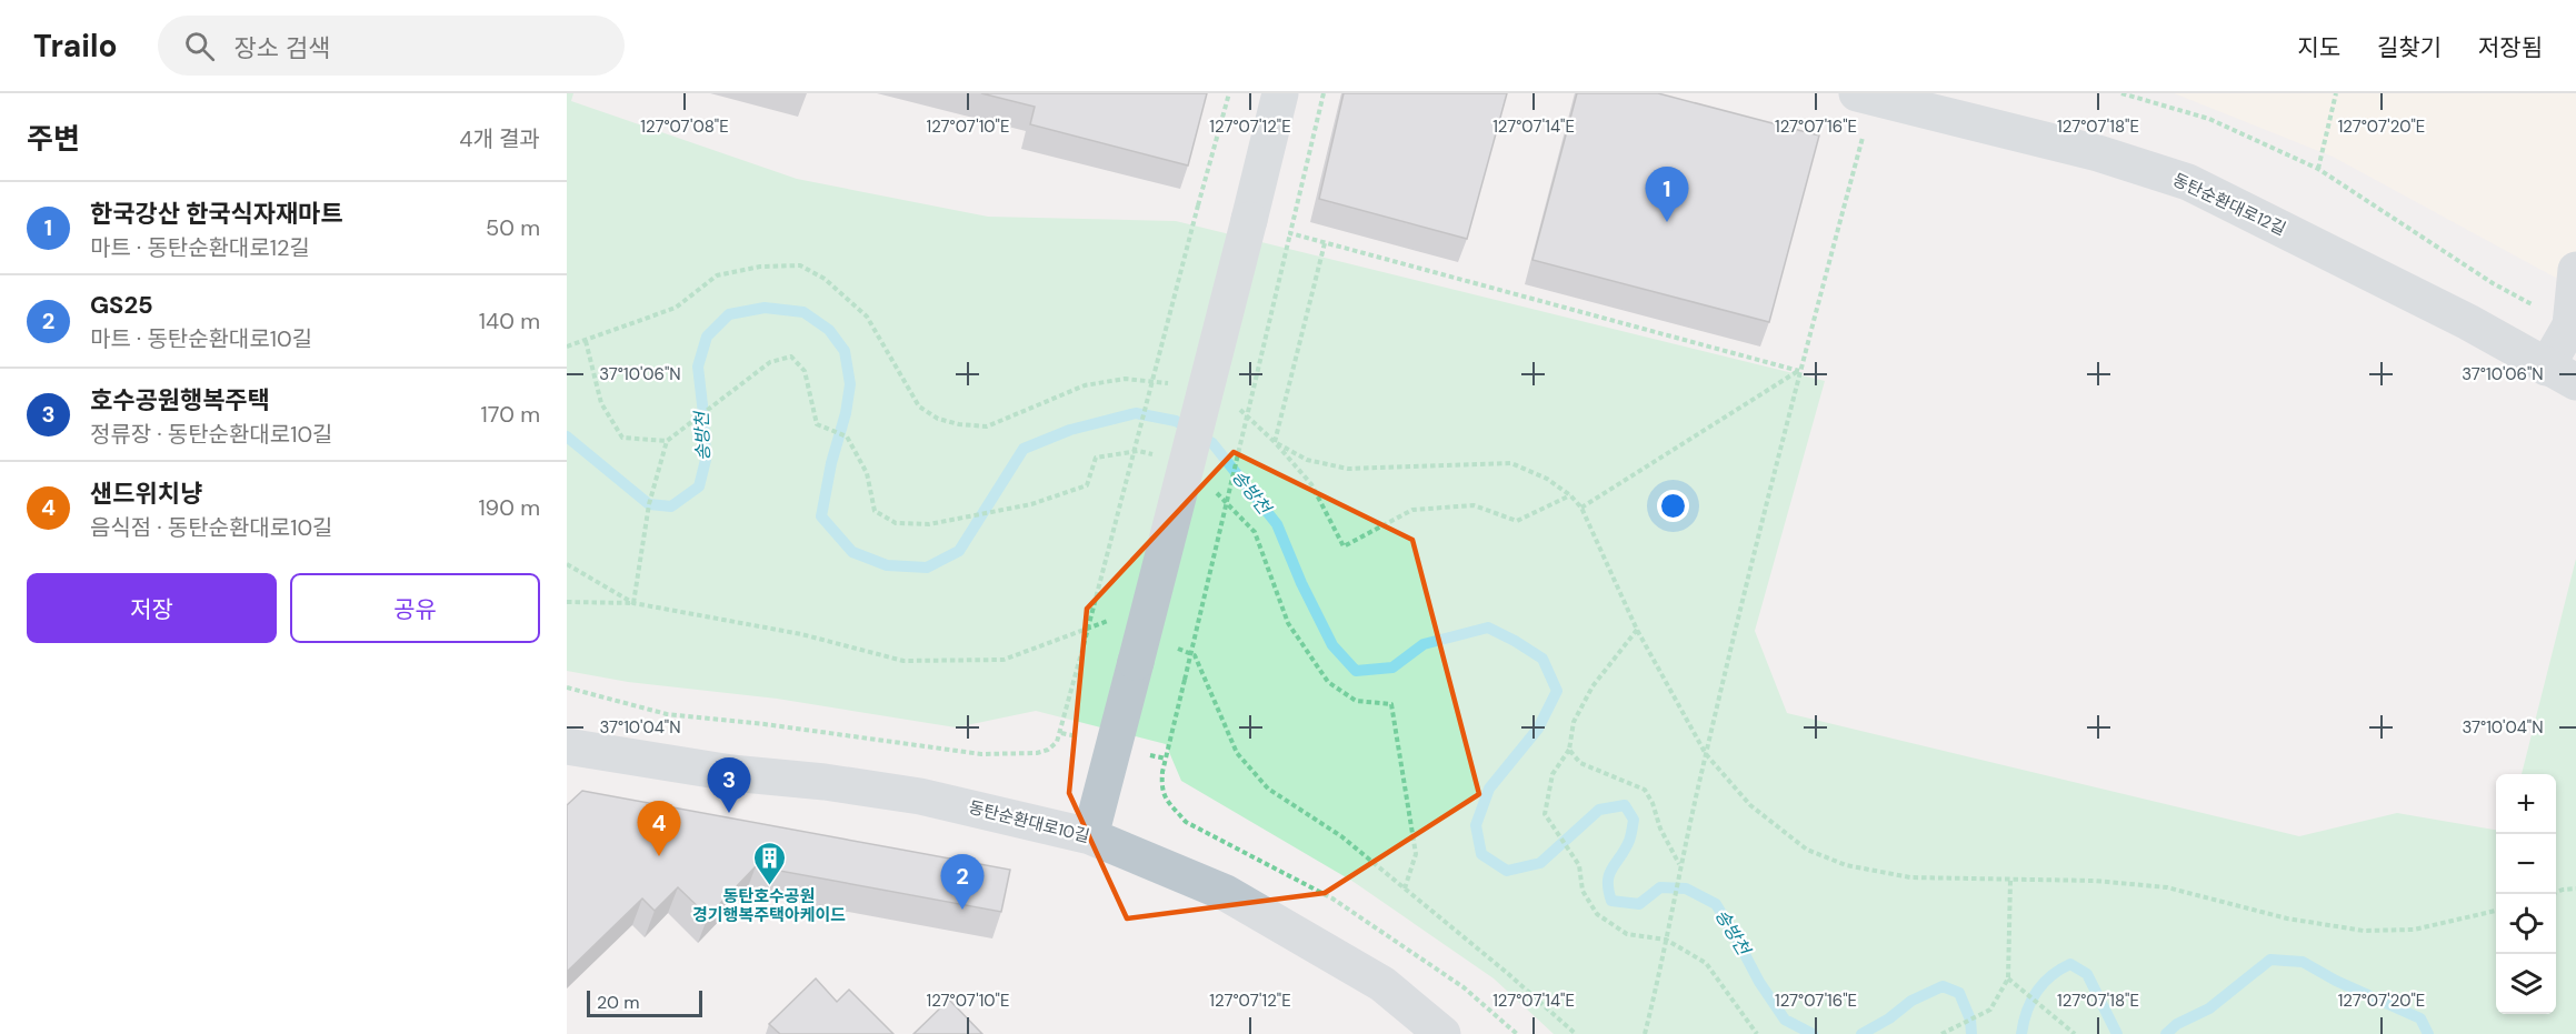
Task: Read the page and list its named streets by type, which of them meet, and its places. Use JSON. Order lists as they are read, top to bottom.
{
  "streets": {
    "street": ["동탄순환대로12길", "동탄순환대로10길"]
  },
  "water": ["송방천"],
  "places": {
    "building": ["동탄호수공원 경기행복주택아케이드"]
  },
  "scale_bar": "20 m",
  "page": {
    "header": "Trailo",
    "search": "장소 검색",
    "nav": ["지도", "길찾기", "저장됨"],
    "heading": ["주변", "4개 결과"],
    "pins": [
      "1",
      "3",
      "4",
      "2"
    ],
    "list": [
      {
        "mark": "1",
        "name": "한국강산 한국식자재마트",
        "note": "마트 · 동탄순환대로12길",
        "value": "50 m"
      },
      {
        "mark": "2",
        "name": "GS25",
        "note": "마트 · 동탄순환대로10길",
        "value": "140 m"
      },
      {
        "mark": "3",
        "name": "호수공원행복주택",
        "note": "정류장 · 동탄순환대로10길",
        "value": "170 m"
      },
      {
        "mark": "4",
        "name": "샌드위치냥",
        "note": "음식점 · 동탄순환대로10길",
        "value": "190 m"
      }
    ],
    "buttons": ["저장", "공유"],
    "map_buttons": ["+", "−"],
    "scale": "20 m"
  },
  "coordinates": [
    "127°07'08\"E",
    "127°07'10\"E",
    "127°07'12\"E",
    "127°07'14\"E",
    "127°07'16\"E",
    "127°07'18\"E",
    "127°07'20\"E",
    "37°10'06\"N",
    "37°10'04\"N"
  ]
}
